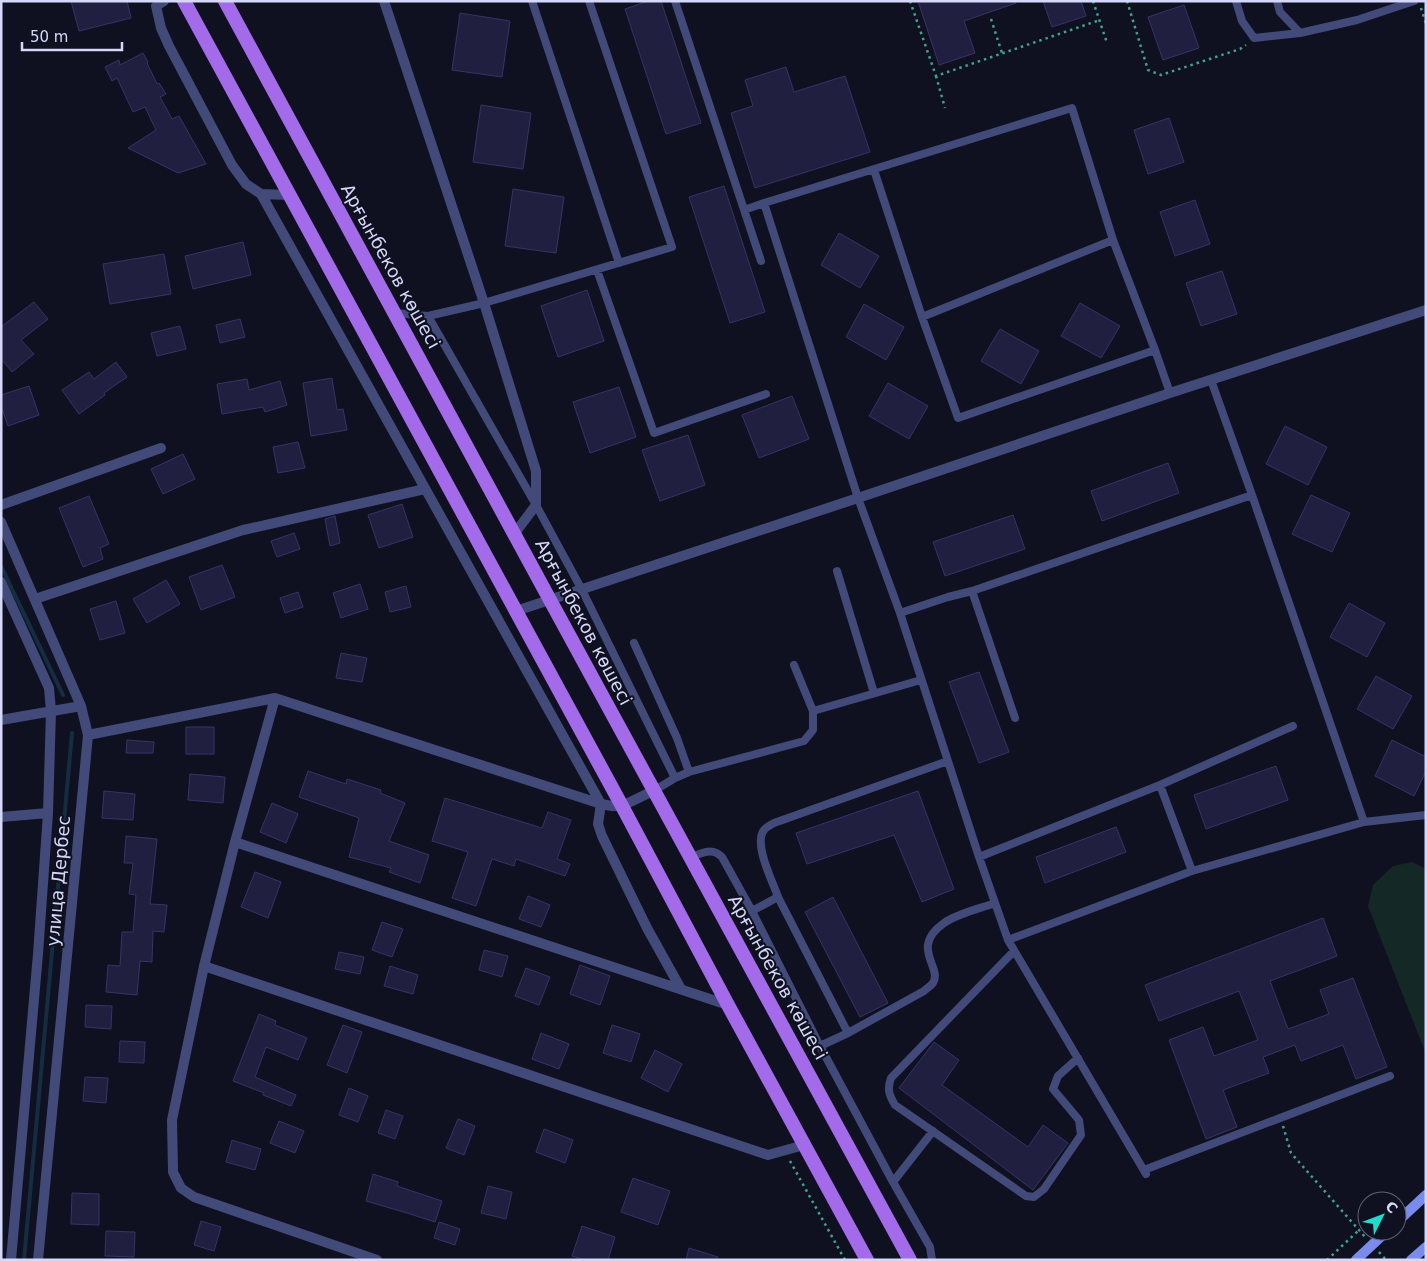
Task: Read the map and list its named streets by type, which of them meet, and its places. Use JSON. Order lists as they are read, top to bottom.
{
  "streets": {
    "main road": ["Арғынбеков көшесі"],
    "street": ["улица Дербес"]
  },
  "scale_bar": "50 m",
  "north": "top right"
}
